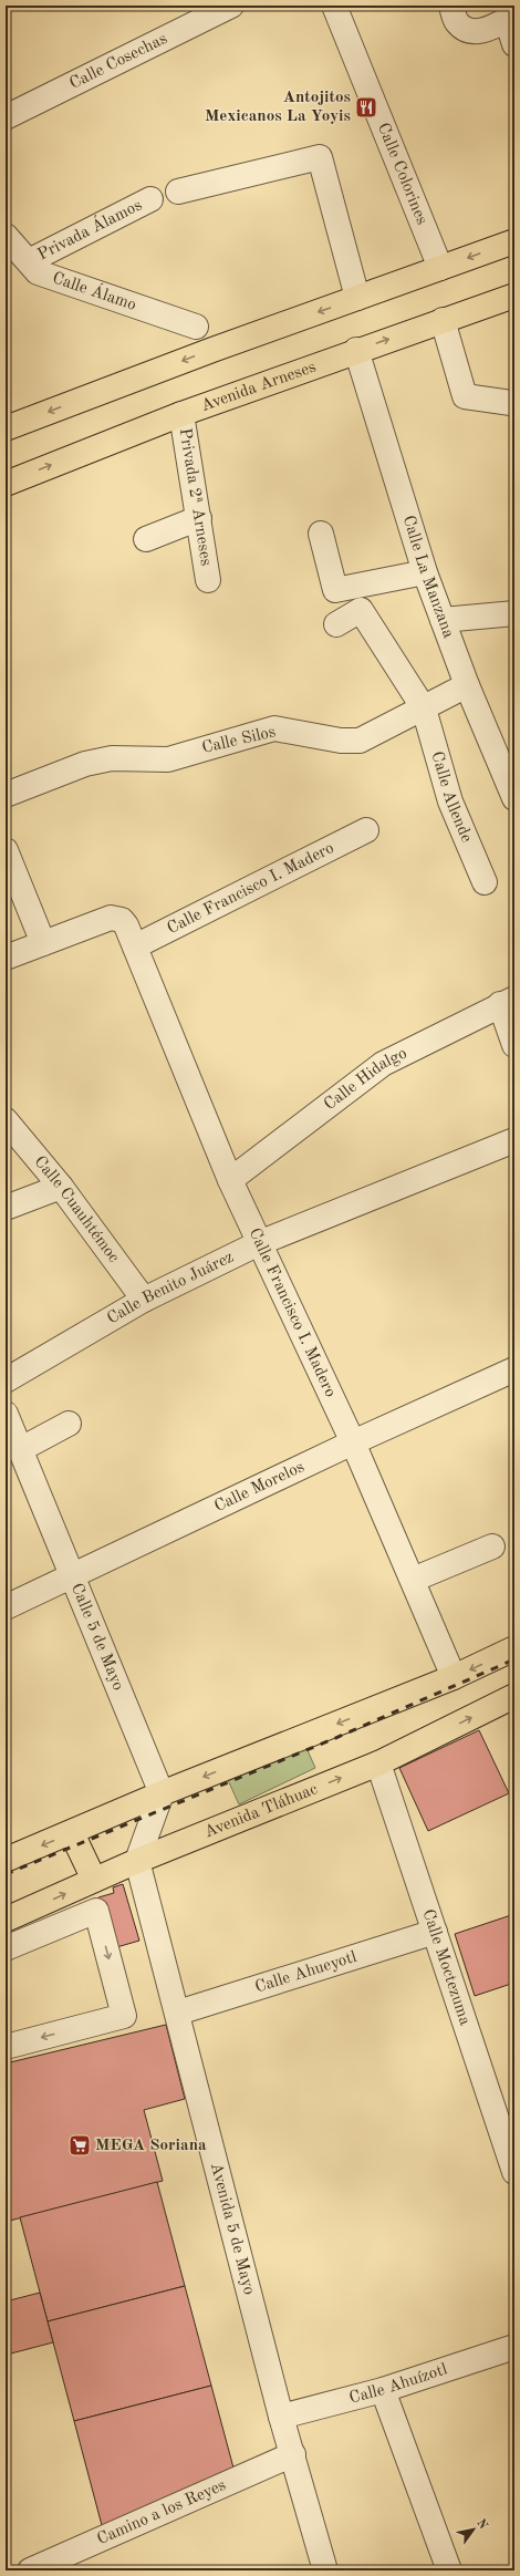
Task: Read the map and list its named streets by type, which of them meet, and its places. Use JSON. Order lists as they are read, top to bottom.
{
  "streets": {
    "main road": ["Avenida Arneses", "Avenida Tláhuac"],
    "street": [
      "Calle Cosechas",
      "Calle Colorines",
      "Privada Álamos",
      "Calle Álamo",
      "Privada 2ª Arneses",
      "Calle La Manzana",
      "Calle Silos",
      "Calle Allende",
      "Calle Francisco I. Madero",
      "Calle Hidalgo",
      "Calle Cuauhtémoc",
      "Calle Benito Juárez",
      "Calle Morelos",
      "Calle 5 de Mayo",
      "Calle Moctezuma",
      "Calle Ahueyotl",
      "Avenida 5 de Mayo",
      "Calle Ahuízotl",
      "Camino a los Reyes"
    ]
  },
  "crossings": [
    ["Privada Álamos", "Calle Álamo"],
    ["Avenida Arneses", "Privada 2ª Arneses"],
    ["Avenida Arneses", "Calle La Manzana"],
    ["Calle La Manzana", "Calle Silos"],
    ["Calle Silos", "Calle Allende"],
    ["Calle Francisco I. Madero", "Calle Hidalgo"],
    ["Calle Francisco I. Madero", "Calle Benito Juárez"],
    ["Calle Francisco I. Madero", "Calle Morelos"],
    ["Calle Cuauhtémoc", "Calle Benito Juárez"],
    ["Calle Morelos", "Calle 5 de Mayo"],
    ["Avenida Tláhuac", "Calle Moctezuma"],
    ["Avenida Tláhuac", "Avenida 5 de Mayo"],
    ["Calle Moctezuma", "Calle Ahueyotl"],
    ["Calle Ahueyotl", "Avenida 5 de Mayo"],
    ["Avenida 5 de Mayo", "Calle Ahuízotl"],
    ["Avenida 5 de Mayo", "Camino a los Reyes"]
  ],
  "places": {
    "restaurant": ["Antojitos Mexicanos La Yoyis"],
    "supermarket": ["MEGA Soriana"]
  },
  "north": "top right"
}
